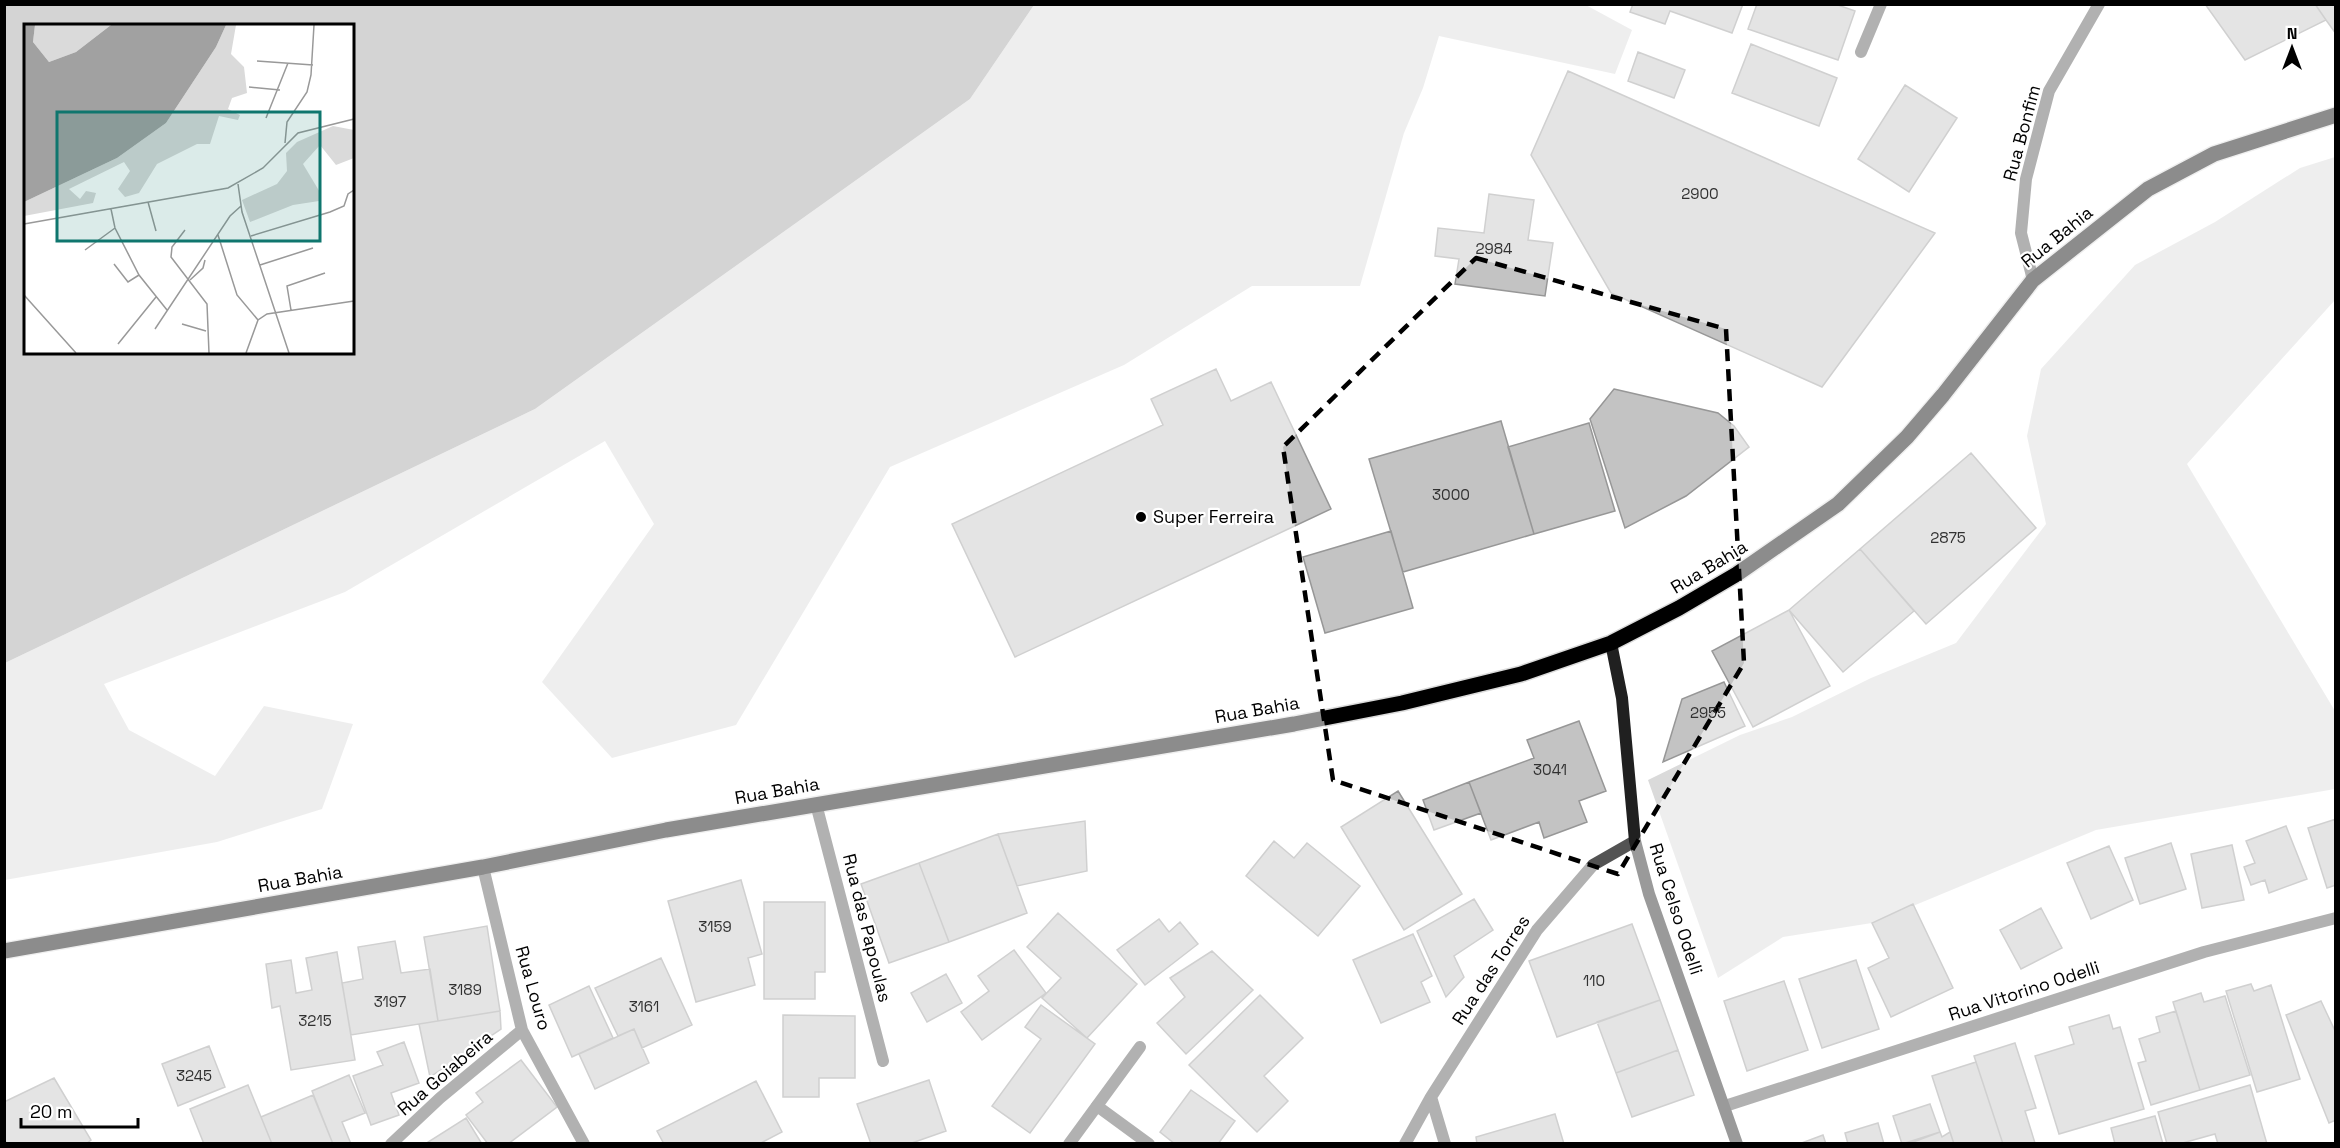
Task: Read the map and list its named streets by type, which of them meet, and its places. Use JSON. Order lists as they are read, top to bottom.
{
  "streets": {
    "main road": ["Rua Bahia"],
    "street": [
      "Rua Bonfim",
      "Rua Celso Odelli",
      "Rua das Papoulas",
      "Rua das Torres",
      "Rua Louro",
      "Rua Vitorino Odelli",
      "Rua Goiabeira"
    ]
  },
  "crossings": [
    ["Rua Bonfim", "Rua Bahia"],
    ["Rua Bahia", "Rua Celso Odelli"],
    ["Rua Bahia", "Rua das Papoulas"],
    ["Rua Bahia", "Rua Louro"],
    ["Rua Celso Odelli", "Rua das Torres"],
    ["Rua Celso Odelli", "Rua Vitorino Odelli"],
    ["Rua Louro", "Rua Goiabeira"]
  ],
  "places": ["Super Ferreira"],
  "house_numbers": [
    "2900",
    "2984",
    "3000",
    "2875",
    "2955",
    "3041",
    "3159",
    "110",
    "3189",
    "3197",
    "3161",
    "3215",
    "3245"
  ],
  "scale_bar": "20 m",
  "north": "top"
}
